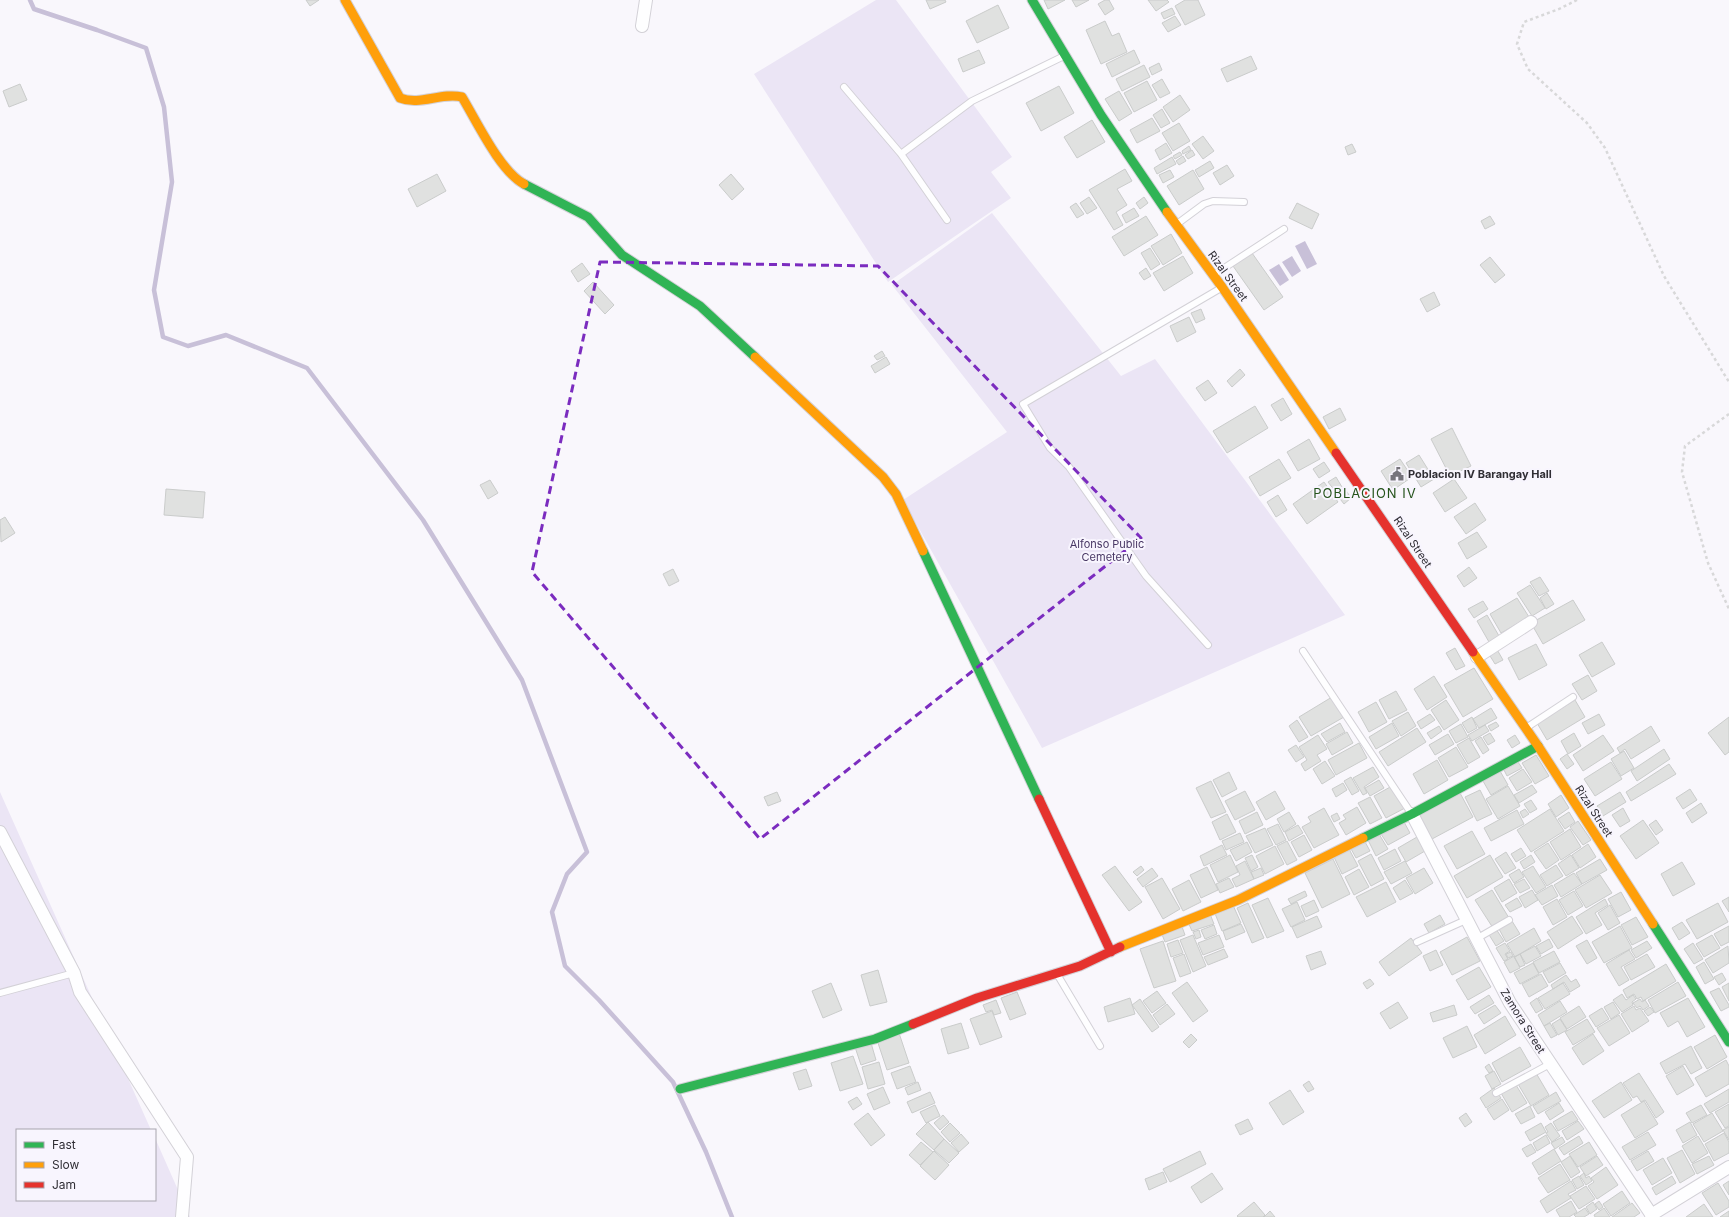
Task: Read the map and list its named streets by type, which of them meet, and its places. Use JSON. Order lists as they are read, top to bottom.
{
  "streets": {
    "street": ["Rizal Street", "Zamora Street"]
  },
  "districts": ["POBLACION IV"],
  "parks": ["Alfonso Public Cemetery"],
  "places": {
    "public building": ["Poblacion IV Barangay Hall"]
  },
  "legend": ["Fast", "Slow", "Jam"]
}
